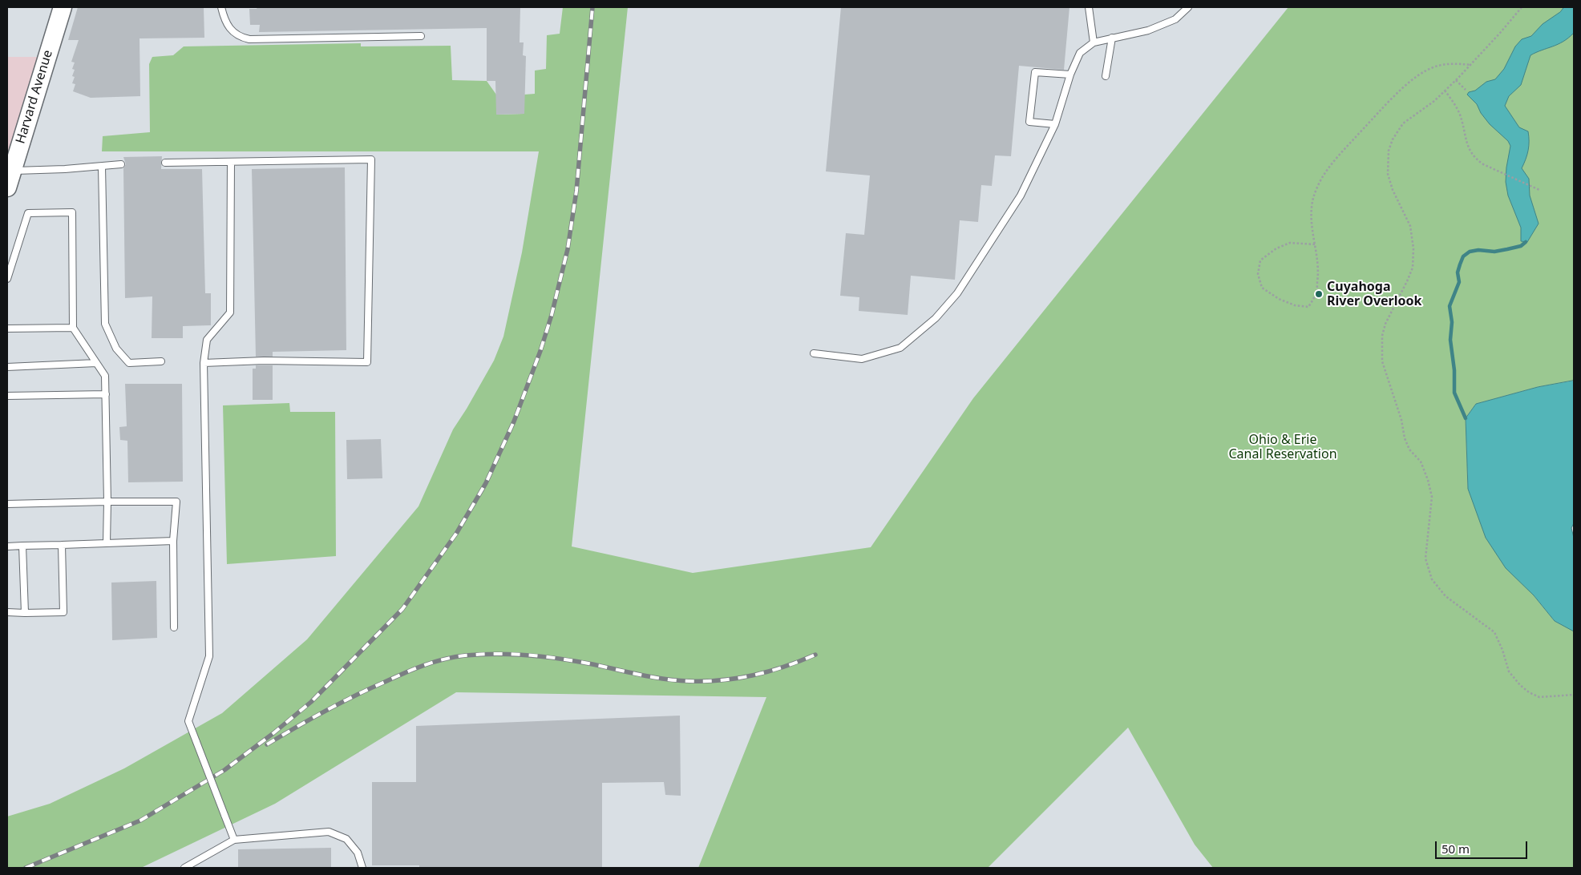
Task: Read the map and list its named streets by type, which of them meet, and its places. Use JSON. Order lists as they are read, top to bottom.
{
  "streets": {
    "main road": ["Harvard Avenue"]
  },
  "parks": ["Ohio & Erie Canal Reservation"],
  "places": ["Cuyahoga River Overlook"],
  "scale_bar": "50 m"
}
